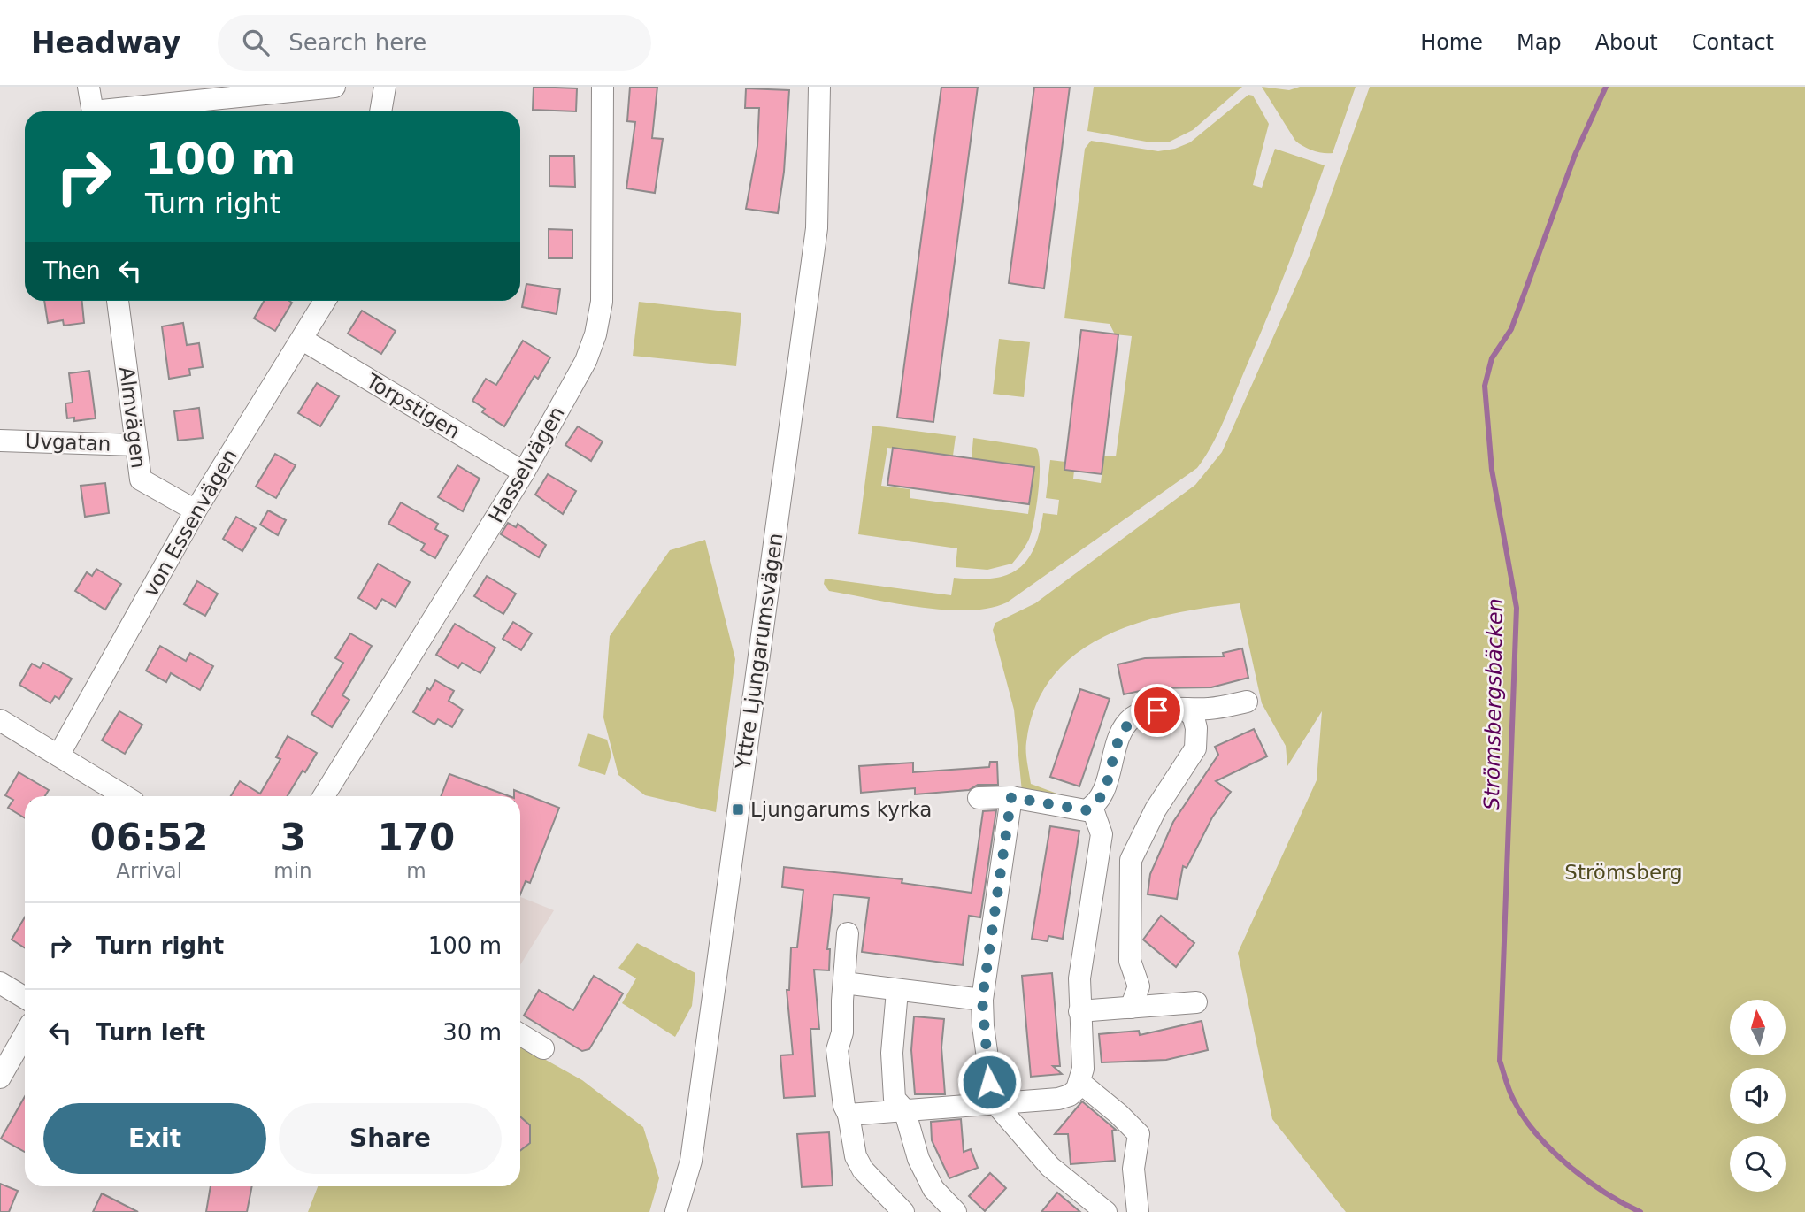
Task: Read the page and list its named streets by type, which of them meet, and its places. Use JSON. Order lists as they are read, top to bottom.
{
  "streets": {
    "street": [
      "Torpstigen",
      "Almvägen",
      "Uvgatan",
      "Hasselvägen",
      "von Essenvägen",
      "Yttre Ljungarumsvägen"
    ]
  },
  "crossings": [
    ["Torpstigen", "Hasselvägen"],
    ["Torpstigen", "von Essenvägen"],
    ["Almvägen", "Uvgatan"],
    ["Almvägen", "von Essenvägen"]
  ],
  "water": ["Strömsbergsbäcken"],
  "parks": ["Strömsberg"],
  "places": {
    "transit": ["Ljungarums kyrka"]
  },
  "north": "top",
  "page": {
    "header": "Headway",
    "search": "Search here",
    "nav": [
      "Home",
      "Map",
      "About",
      "Contact"
    ],
    "turn": ["100 m", "Turn right"],
    "then": "Then",
    "eta": [
      "06:52",
      "Arrival",
      "3",
      "min",
      "170",
      "m"
    ],
    "list": [
      {
        "name": "Turn right",
        "value": "100 m"
      },
      {
        "name": "Turn left",
        "value": "30 m"
      }
    ],
    "buttons": ["Exit", "Share"]
  }
}
